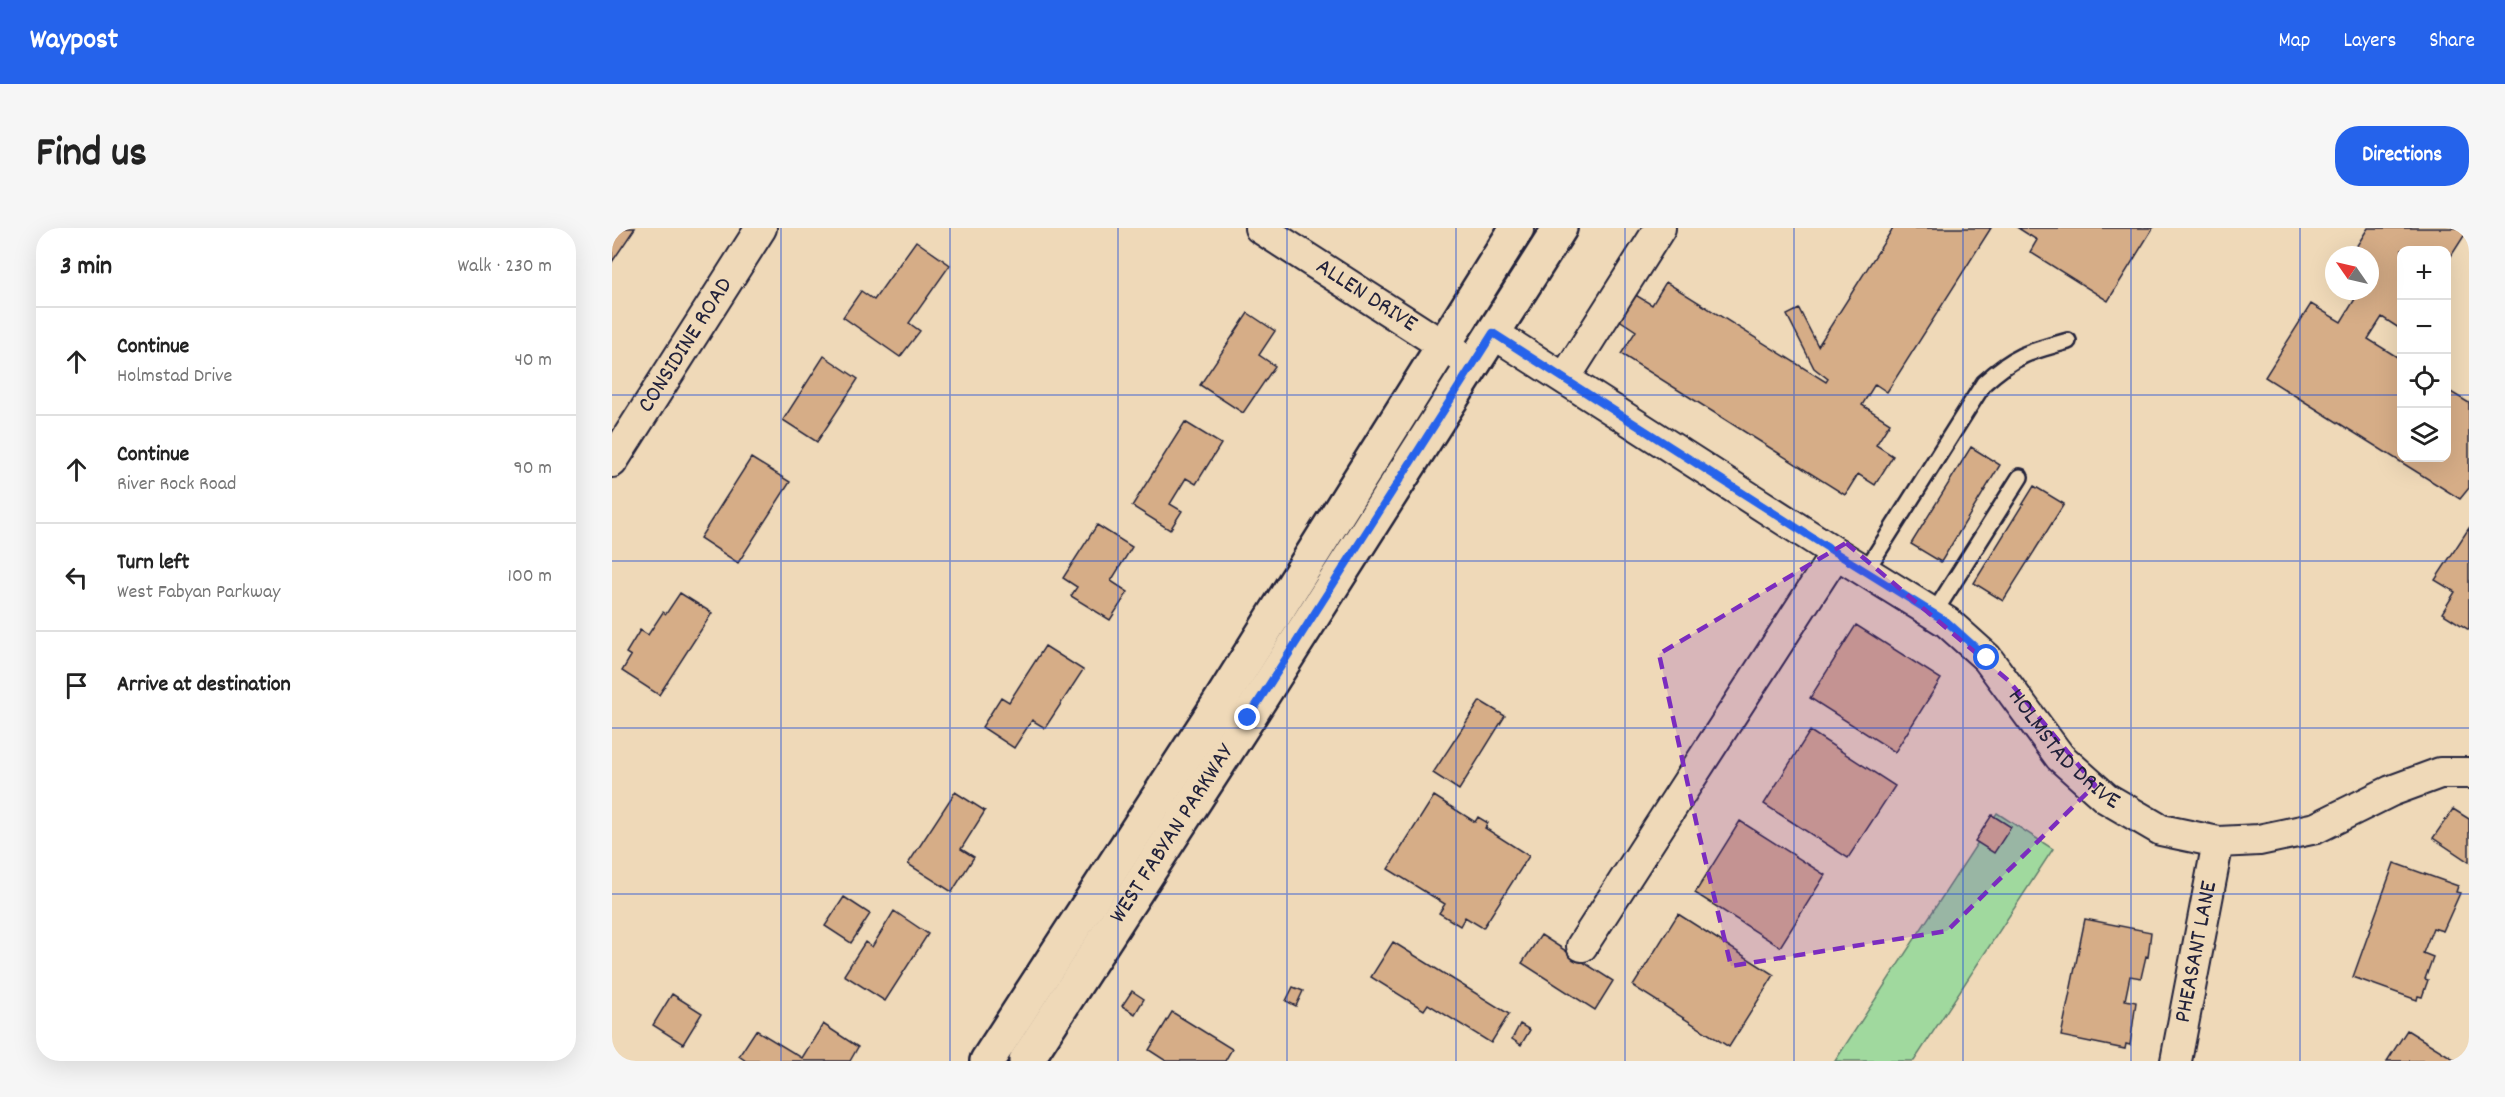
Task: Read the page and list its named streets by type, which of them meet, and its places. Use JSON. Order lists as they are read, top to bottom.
{
  "streets": {
    "main road": ["WEST FABYAN PARKWAY"],
    "street": [
      "ALLEN DRIVE",
      "CONSIDINE ROAD",
      "HOLMSTAD DRIVE",
      "PHEASANT LANE"
    ]
  },
  "crossings": [
    ["ALLEN DRIVE", "WEST FABYAN PARKWAY"],
    ["HOLMSTAD DRIVE", "WEST FABYAN PARKWAY"],
    ["HOLMSTAD DRIVE", "PHEASANT LANE"]
  ],
  "north": "top left",
  "page": {
    "header": "Waypost",
    "nav": ["Map", "Layers", "Share"],
    "title": "Find us",
    "buttons": "Directions",
    "heading": ["3 min", "Walk · 230 m"],
    "map_buttons": ["+", "−"],
    "list": [
      ["Continue", "Holmstad Drive", "40 m"],
      ["Continue", "River Rock Road", "90 m"],
      ["Turn left", "West Fabyan Parkway", "100 m"],
      "Arrive at destination"
    ]
  }
}
